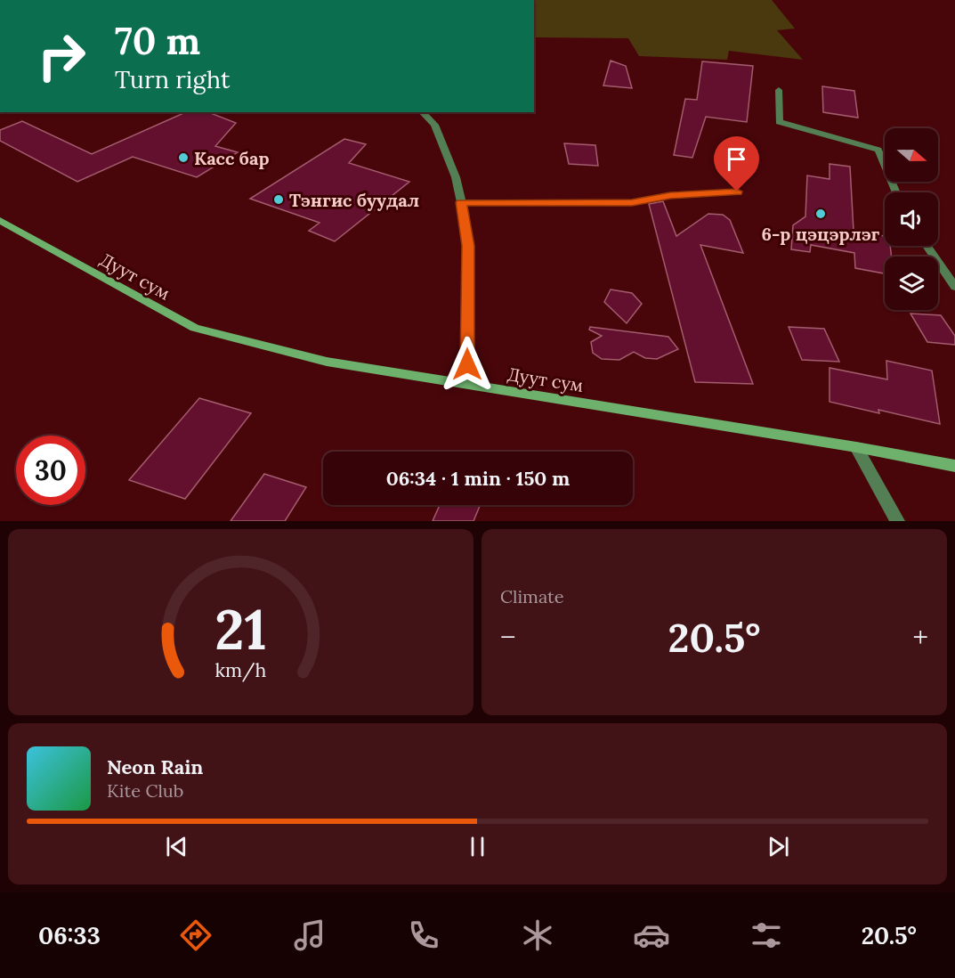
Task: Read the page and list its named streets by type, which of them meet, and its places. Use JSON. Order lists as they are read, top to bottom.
{
  "streets": {
    "main road": ["Дуут сум"]
  },
  "places": ["Касс бар", "Тэнгис буудал", "6-р цэцэрлэг"],
  "north": "right",
  "page": {
    "turn": ["70 m", "Turn right"],
    "limit": "30",
    "trip": "06:34 · 1 min · 150 m",
    "tile": "Climate",
    "heat": ["−", "20.5°", "+"],
    "song": ["Neon Rain", "Kite Club"],
    "tabs": ["06:33", "20.5°"],
    "gauge": ["21", "km/h"]
  }
}
